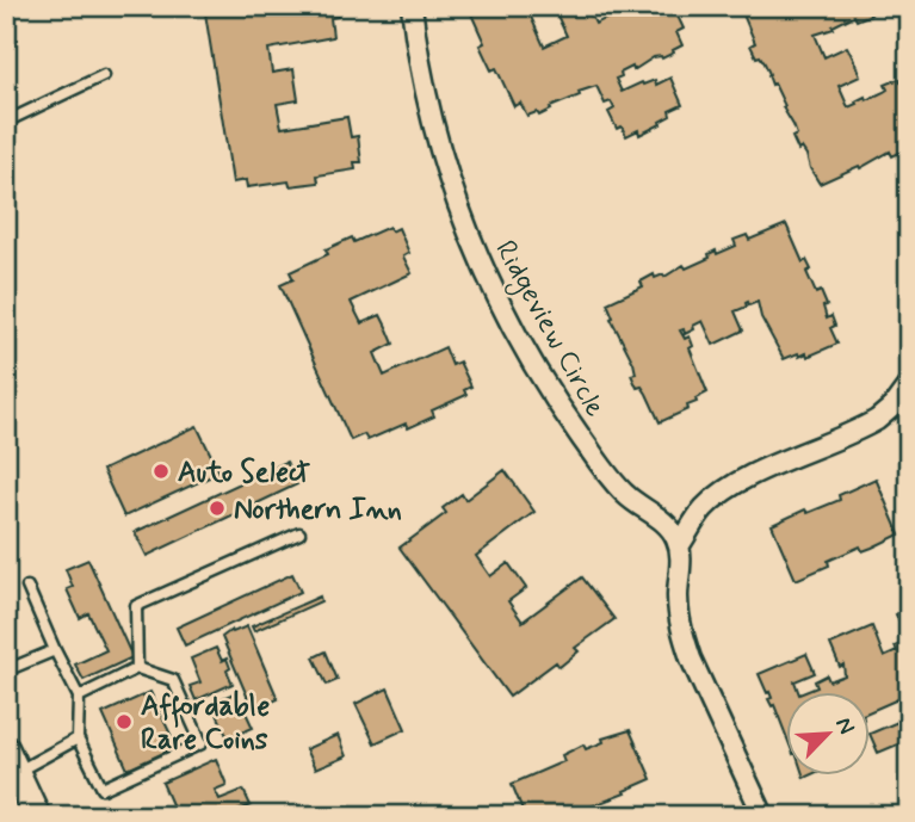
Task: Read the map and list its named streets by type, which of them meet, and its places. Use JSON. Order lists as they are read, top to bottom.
{
  "streets": {
    "street": ["Ridgeview Circle"]
  },
  "places": ["Auto Select", "Northern Inn", "Affordable Rare Coins"],
  "north": "top right"
}
